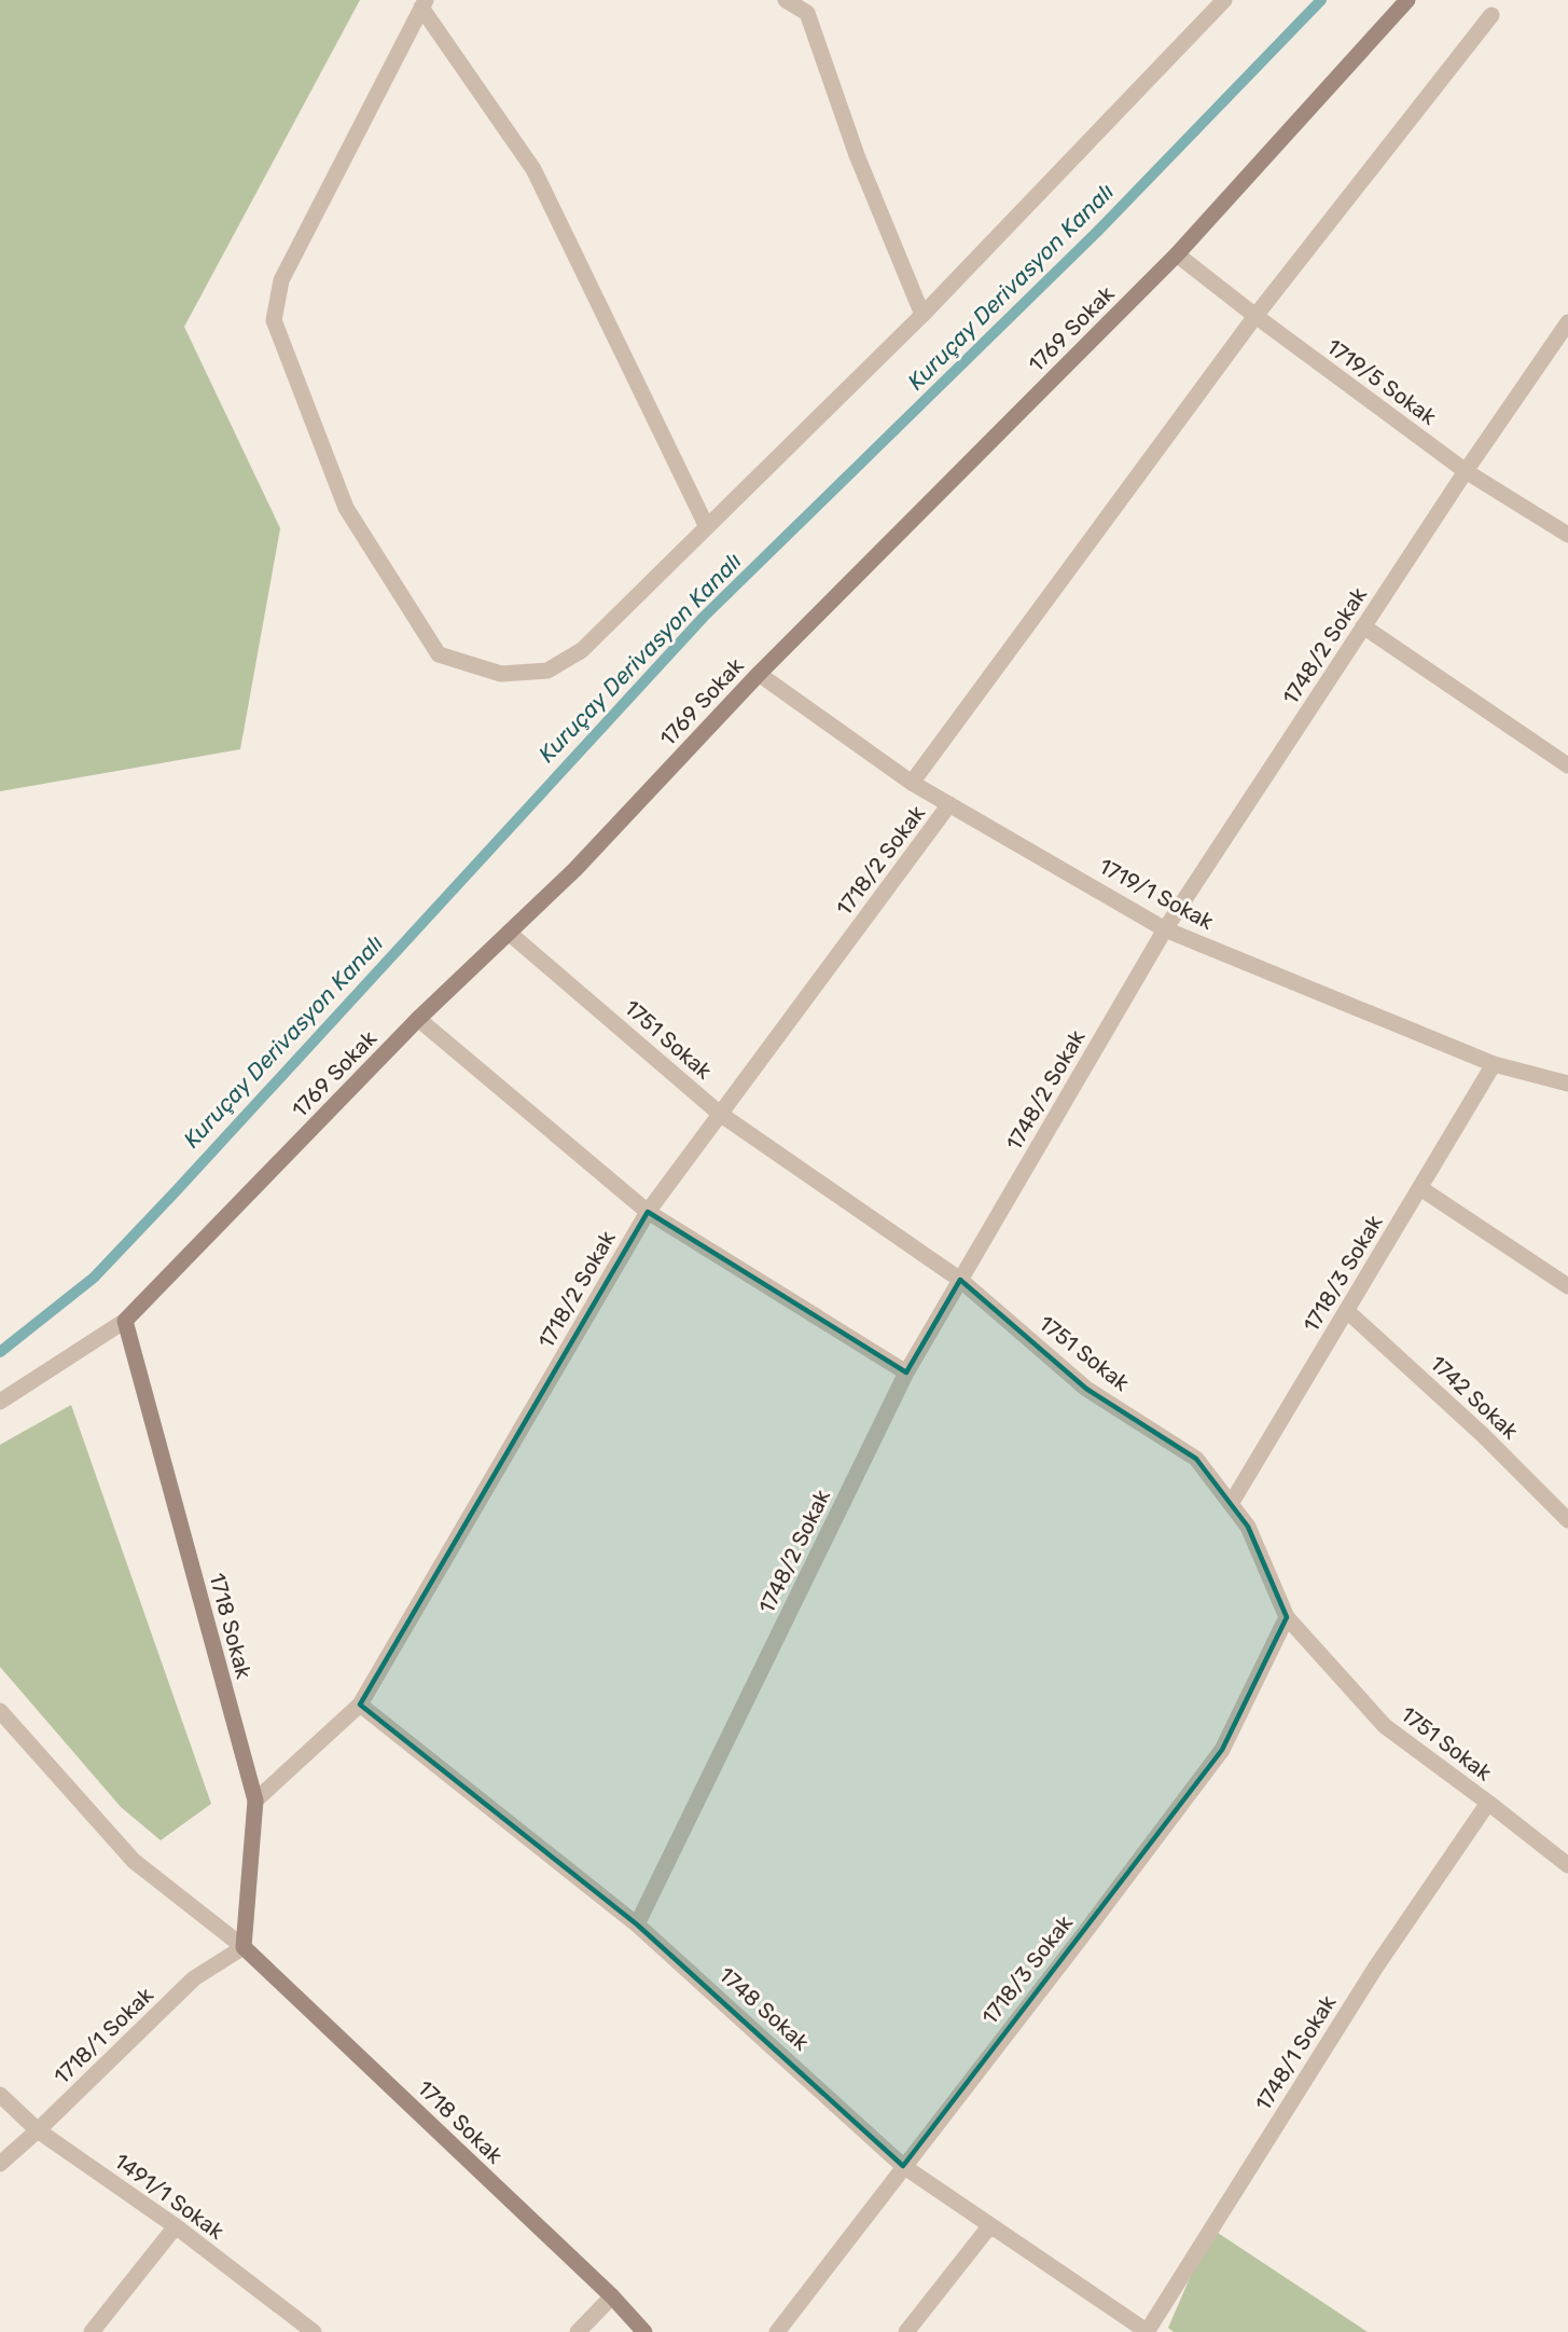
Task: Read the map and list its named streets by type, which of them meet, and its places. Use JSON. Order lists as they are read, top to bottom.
{
  "streets": {
    "main road": ["1769 Sokak", "1718 Sokak"],
    "street": [
      "1719/5 Sokak",
      "1748/2 Sokak",
      "1718/2 Sokak",
      "1719/1 Sokak",
      "1751 Sokak",
      "1718/3 Sokak",
      "1742 Sokak",
      "1748 Sokak",
      "1718/1 Sokak",
      "1748/1 Sokak",
      "1491/1 Sokak"
    ]
  },
  "crossings": [
    ["1769 Sokak", "1719/5 Sokak"],
    ["1769 Sokak", "1719/1 Sokak"],
    ["1769 Sokak", "1751 Sokak"],
    ["1769 Sokak", "1718 Sokak"],
    ["1719/5 Sokak", "1748/2 Sokak"],
    ["1748/2 Sokak", "1719/1 Sokak"],
    ["1748/2 Sokak", "1751 Sokak"],
    ["1748/2 Sokak", "1748 Sokak"],
    ["1718/2 Sokak", "1719/1 Sokak"],
    ["1718/2 Sokak", "1751 Sokak"],
    ["1718/2 Sokak", "1718 Sokak"],
    ["1718/2 Sokak", "1748 Sokak"],
    ["1719/1 Sokak", "1718/3 Sokak"],
    ["1751 Sokak", "1718/3 Sokak"],
    ["1751 Sokak", "1748/1 Sokak"],
    ["1718/3 Sokak", "1742 Sokak"],
    ["1718/3 Sokak", "1748 Sokak"],
    ["1718 Sokak", "1718/1 Sokak"],
    ["1748 Sokak", "1748/1 Sokak"],
    ["1718/1 Sokak", "1491/1 Sokak"]
  ],
  "water": ["Kuruçay Derivasyon Kanalı"]
}
